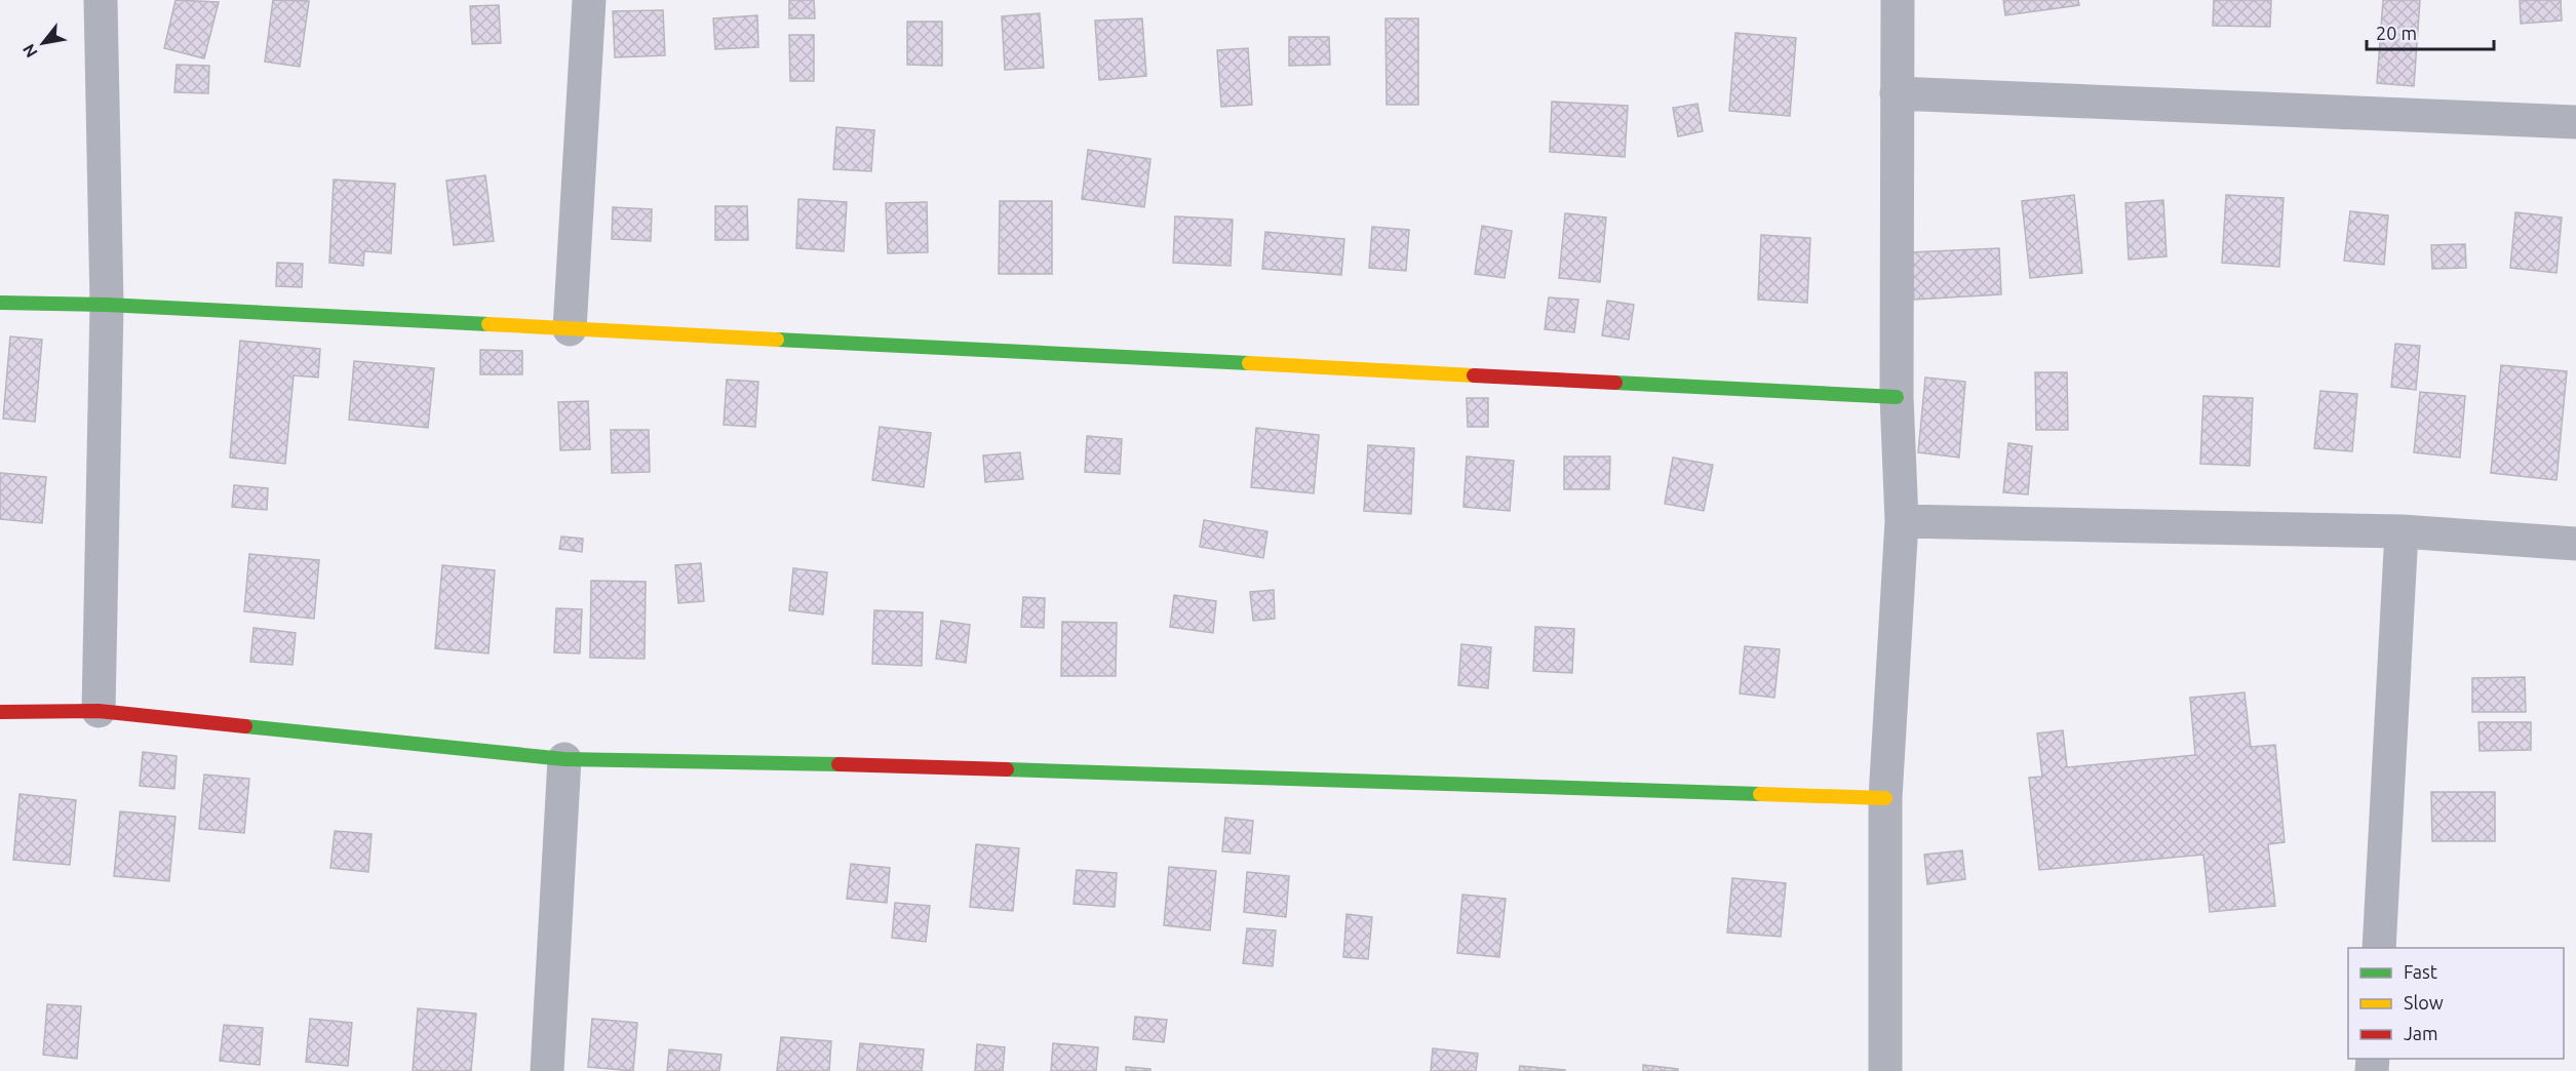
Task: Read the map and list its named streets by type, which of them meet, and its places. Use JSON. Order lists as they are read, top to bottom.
{
  "legend": ["Fast", "Slow", "Jam"],
  "scale_bar": "20 m",
  "north": "bottom left"
}
